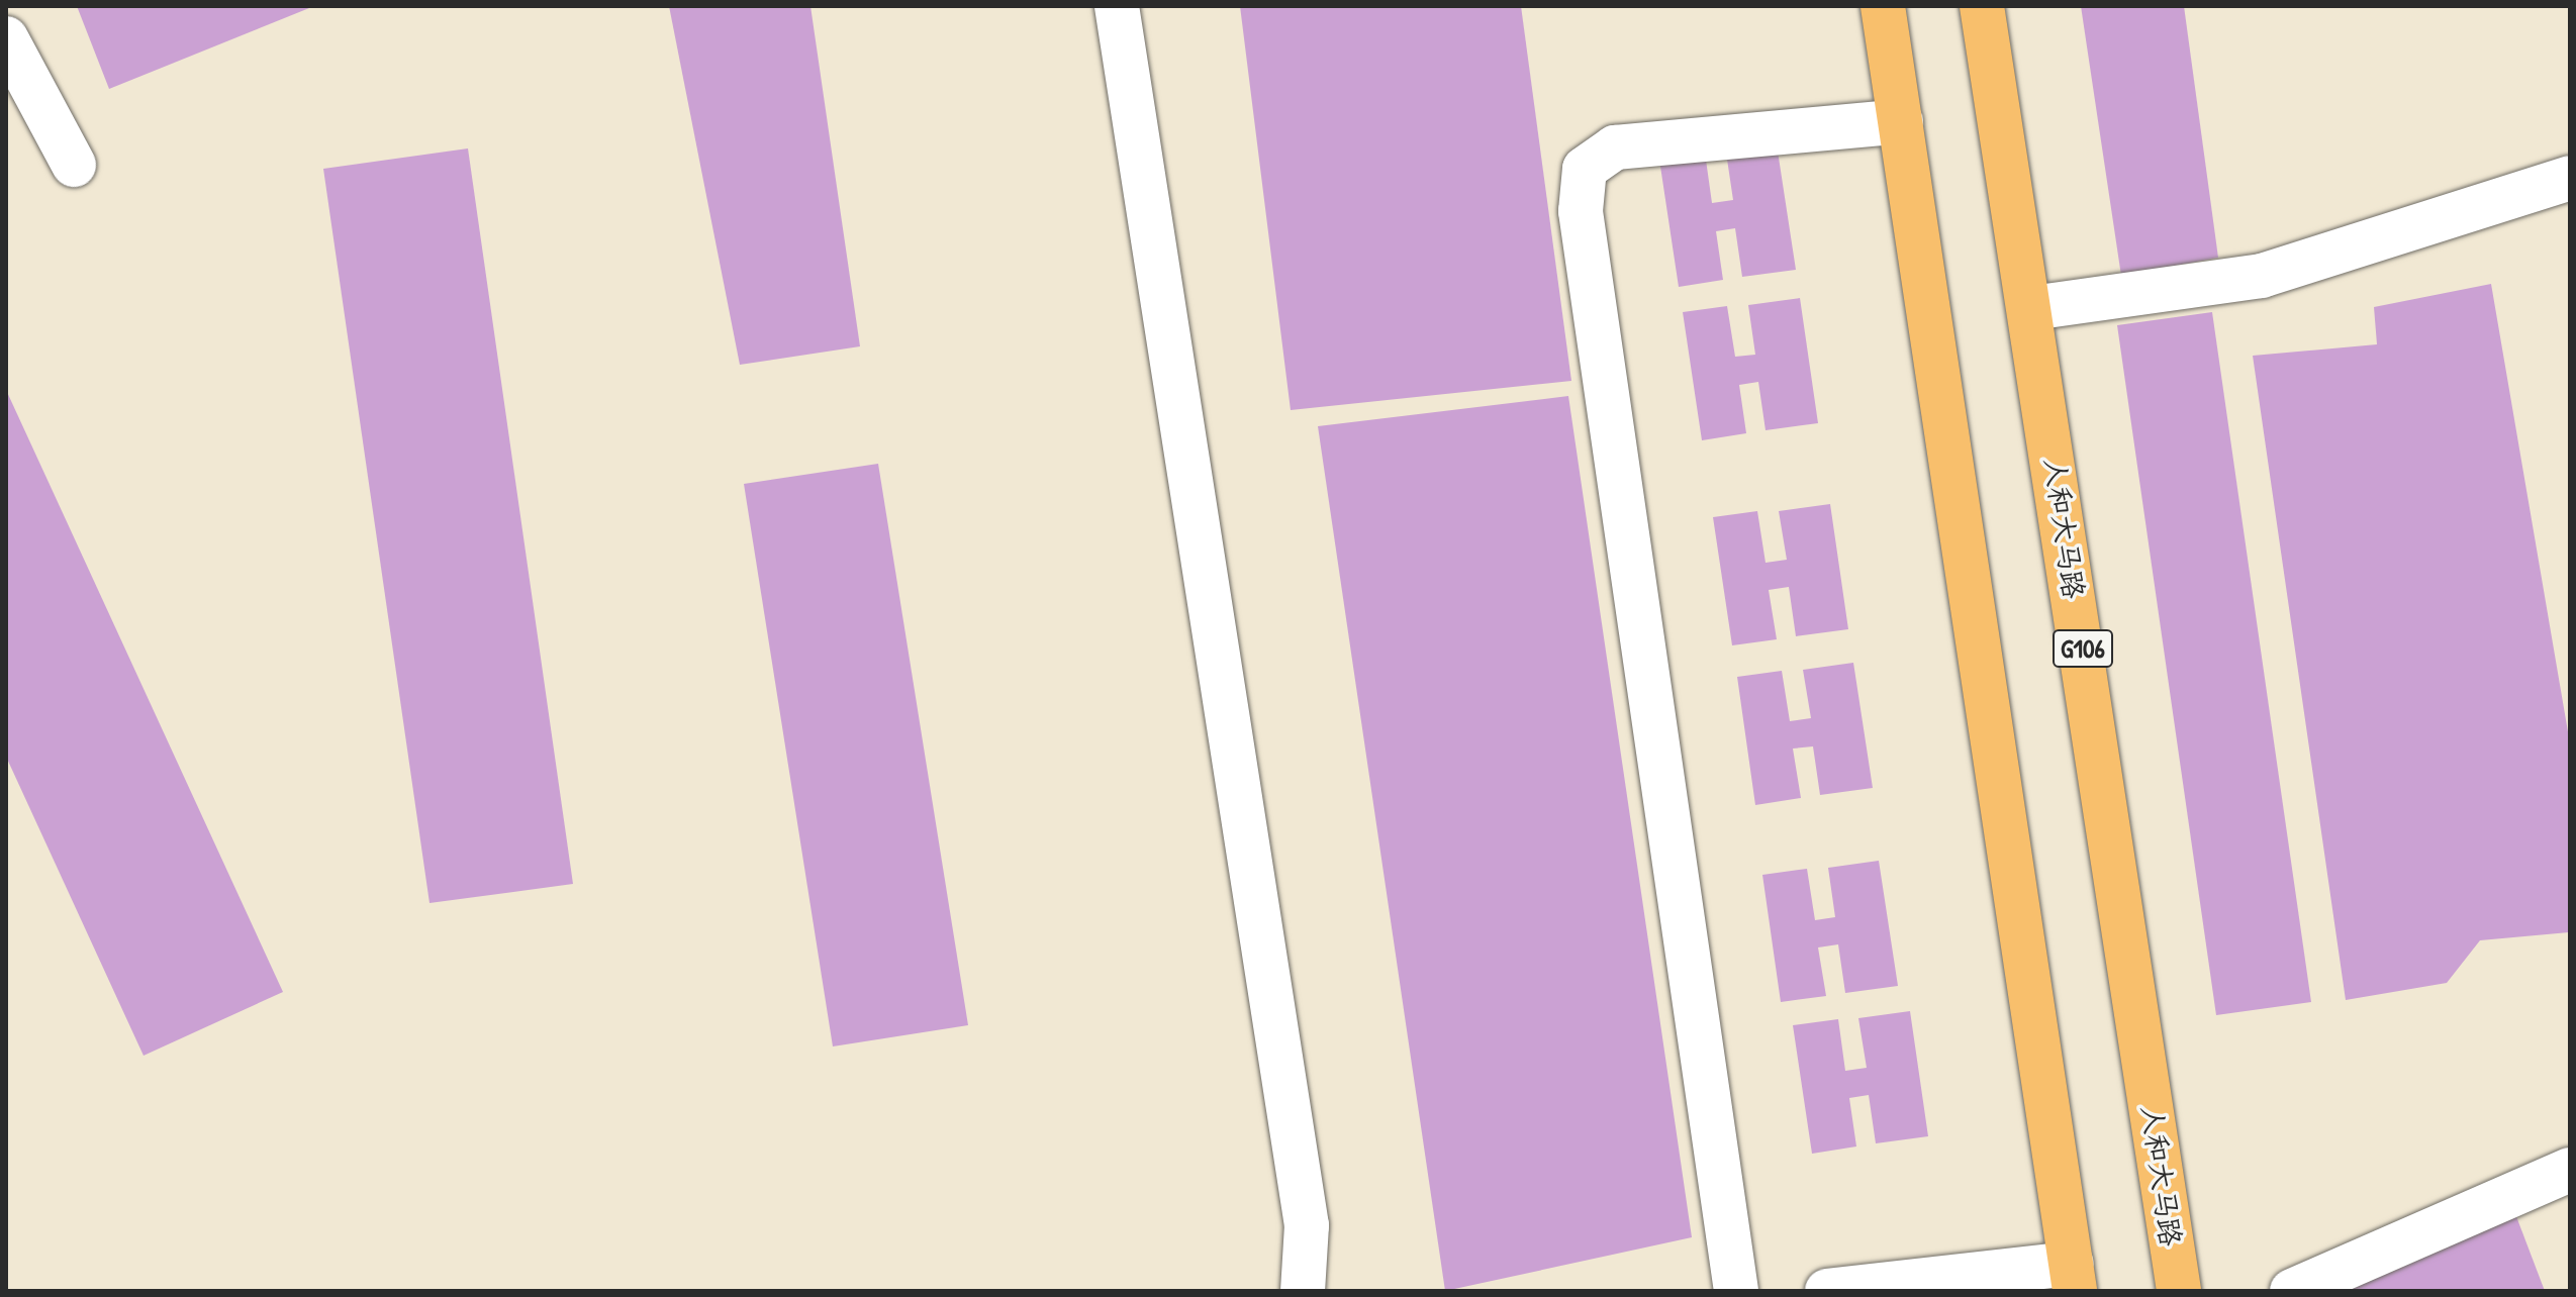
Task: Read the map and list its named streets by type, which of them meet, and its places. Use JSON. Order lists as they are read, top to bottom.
{
  "streets": {
    "highway": ["人和大马路", "G106"]
  }
}
